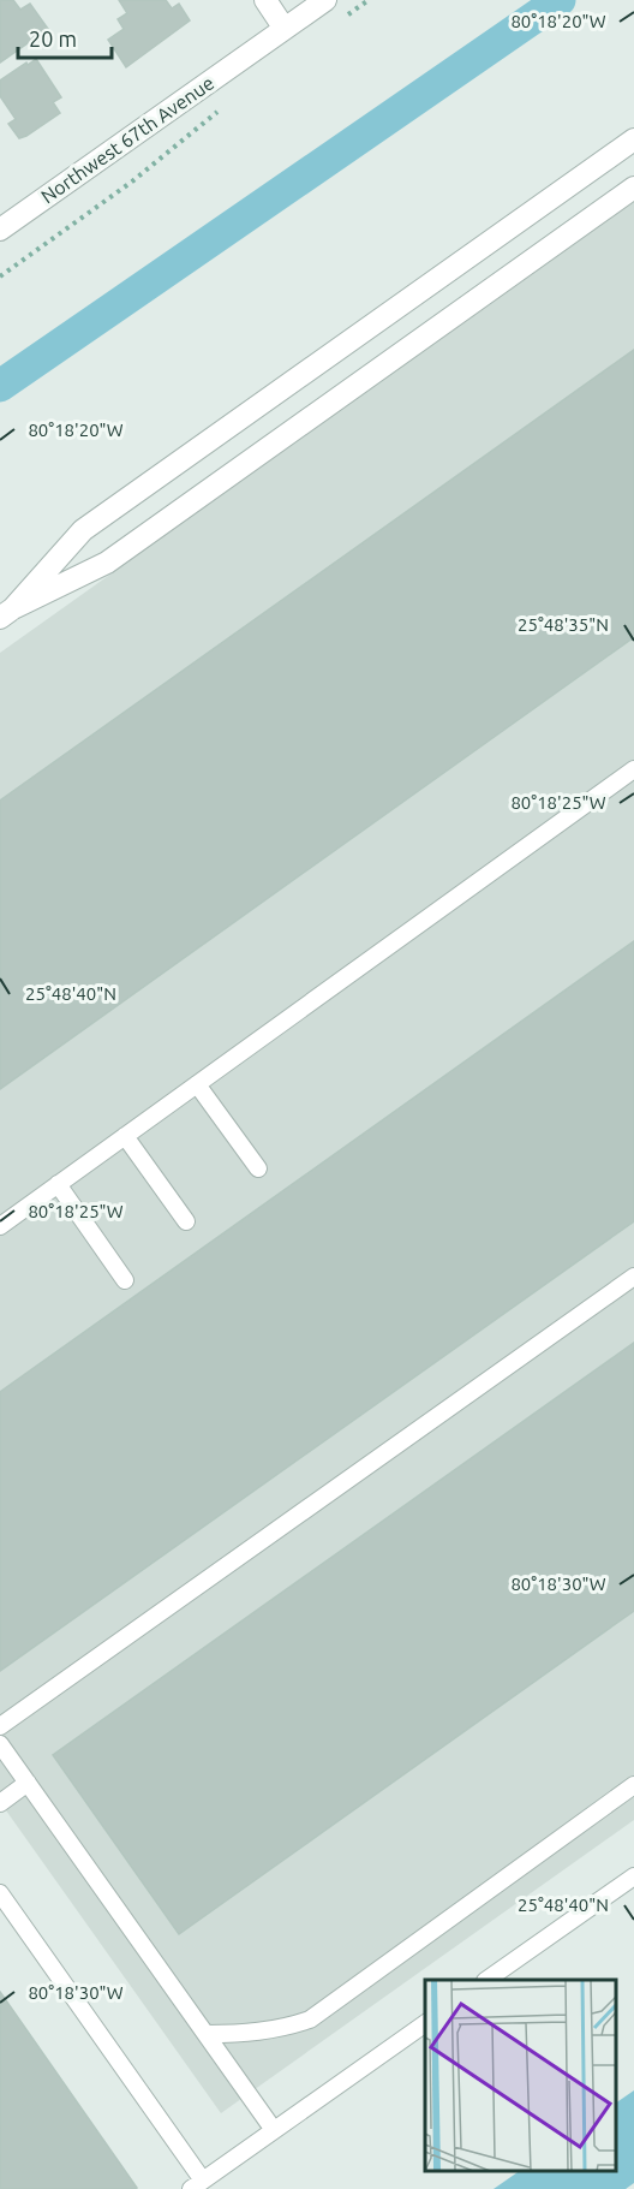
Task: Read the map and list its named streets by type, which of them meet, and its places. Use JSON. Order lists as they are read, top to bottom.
{
  "streets": {
    "street": ["Northwest 67th Avenue"]
  },
  "scale_bar": "20 m",
  "coordinates": [
    "80°18'20\"W",
    "25°48'35\"N",
    "80°18'25\"W",
    "25°48'40\"N",
    "80°18'30\"W"
  ]
}
